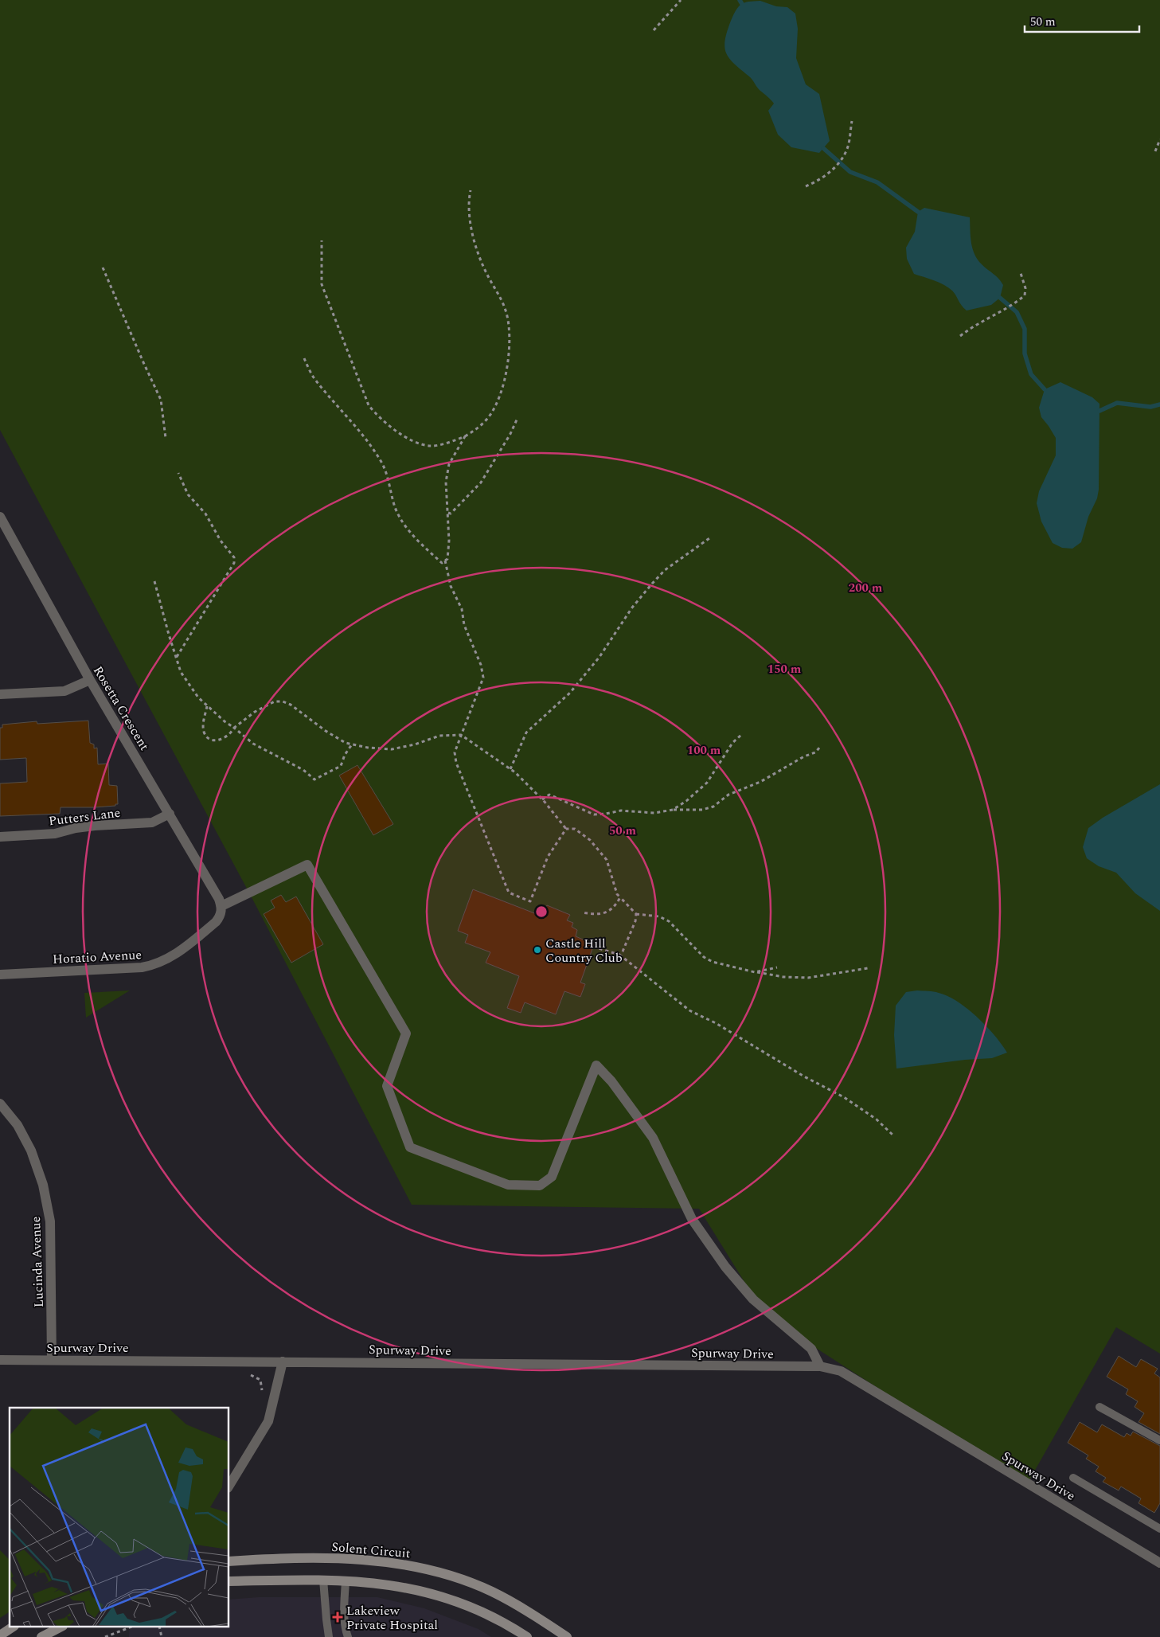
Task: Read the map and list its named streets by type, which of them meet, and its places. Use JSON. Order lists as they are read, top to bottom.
{
  "streets": {
    "street": [
      "Rosetta Crescent",
      "Putters Lane",
      "Horatio Avenue",
      "Lucinda Avenue",
      "Spurway Drive",
      "Solent Circuit"
    ]
  },
  "crossings": [
    ["Rosetta Crescent", "Putters Lane"],
    ["Rosetta Crescent", "Horatio Avenue"],
    ["Lucinda Avenue", "Spurway Drive"]
  ],
  "places": {
    "other": ["Castle Hill Country Club"],
    "health": ["Lakeview Private Hospital"]
  },
  "scale_bar": "50 m",
  "rings": [
    "200 m",
    "150 m",
    "100 m",
    "50 m"
  ]
}
